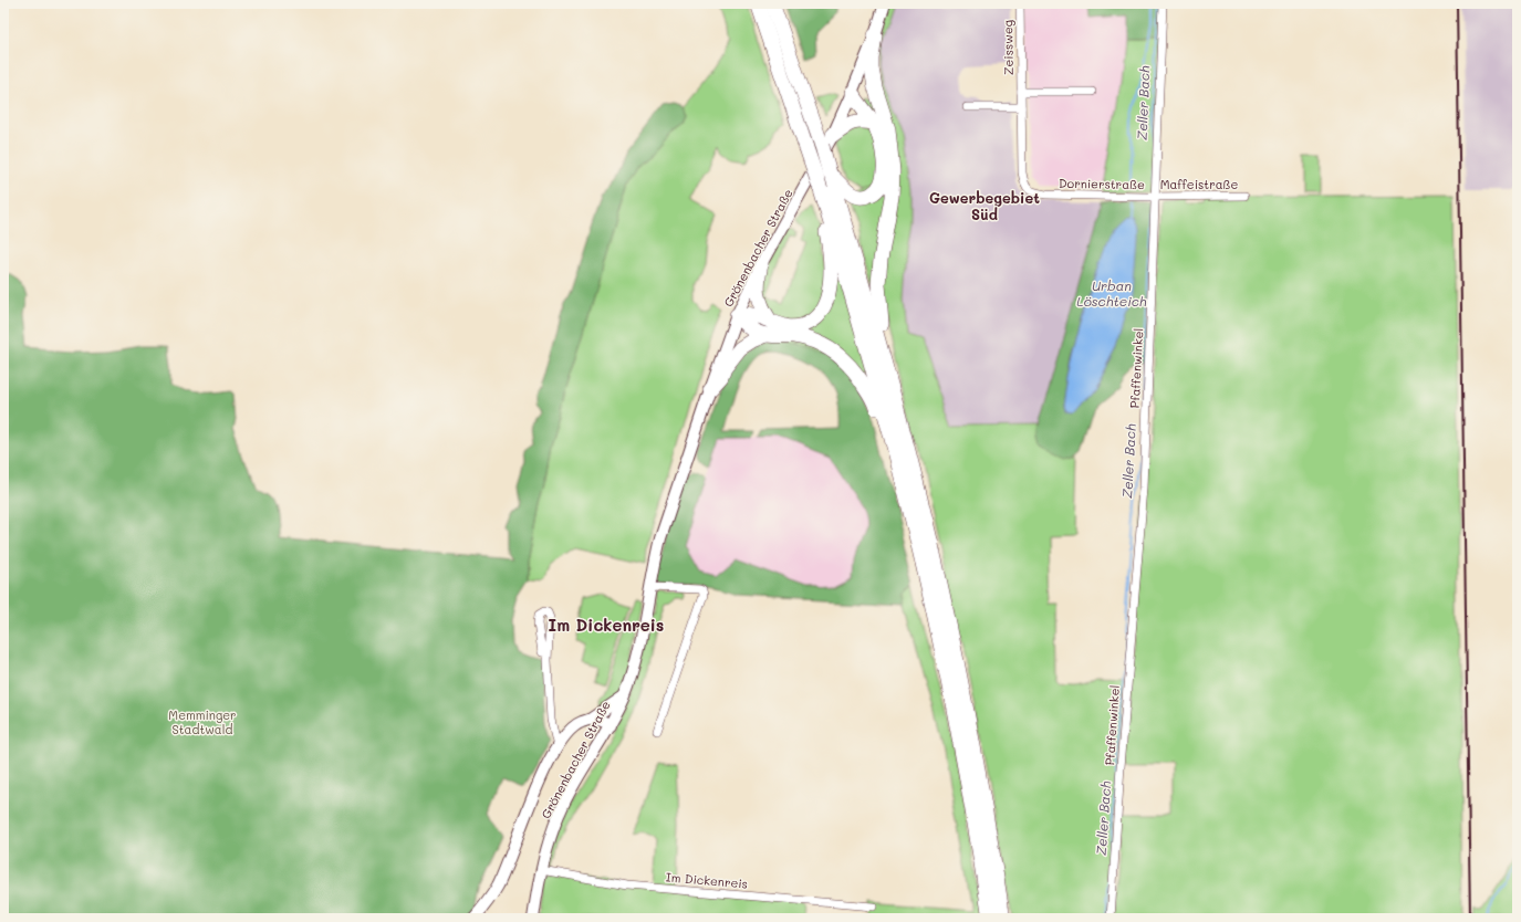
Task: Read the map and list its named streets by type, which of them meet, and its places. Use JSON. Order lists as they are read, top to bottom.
{
  "streets": {
    "main road": ["Grönenbacher Straße"],
    "street": [
      "Zeissweg",
      "Dornierstraße",
      "Maffeistraße",
      "Pfaffenwinkel",
      "Im Dickenreis"
    ]
  },
  "crossings": [
    ["Zeissweg", "Dornierstraße"],
    ["Dornierstraße", "Maffeistraße"],
    ["Dornierstraße", "Pfaffenwinkel"],
    ["Maffeistraße", "Pfaffenwinkel"],
    ["Grönenbacher Straße", "Im Dickenreis"]
  ],
  "districts": ["Gewerbegebiet Süd", "Im Dickenreis"],
  "water": ["Zeller Bach", "Urban Löschteich"],
  "parks": ["Memminger Stadtwald"]
}
